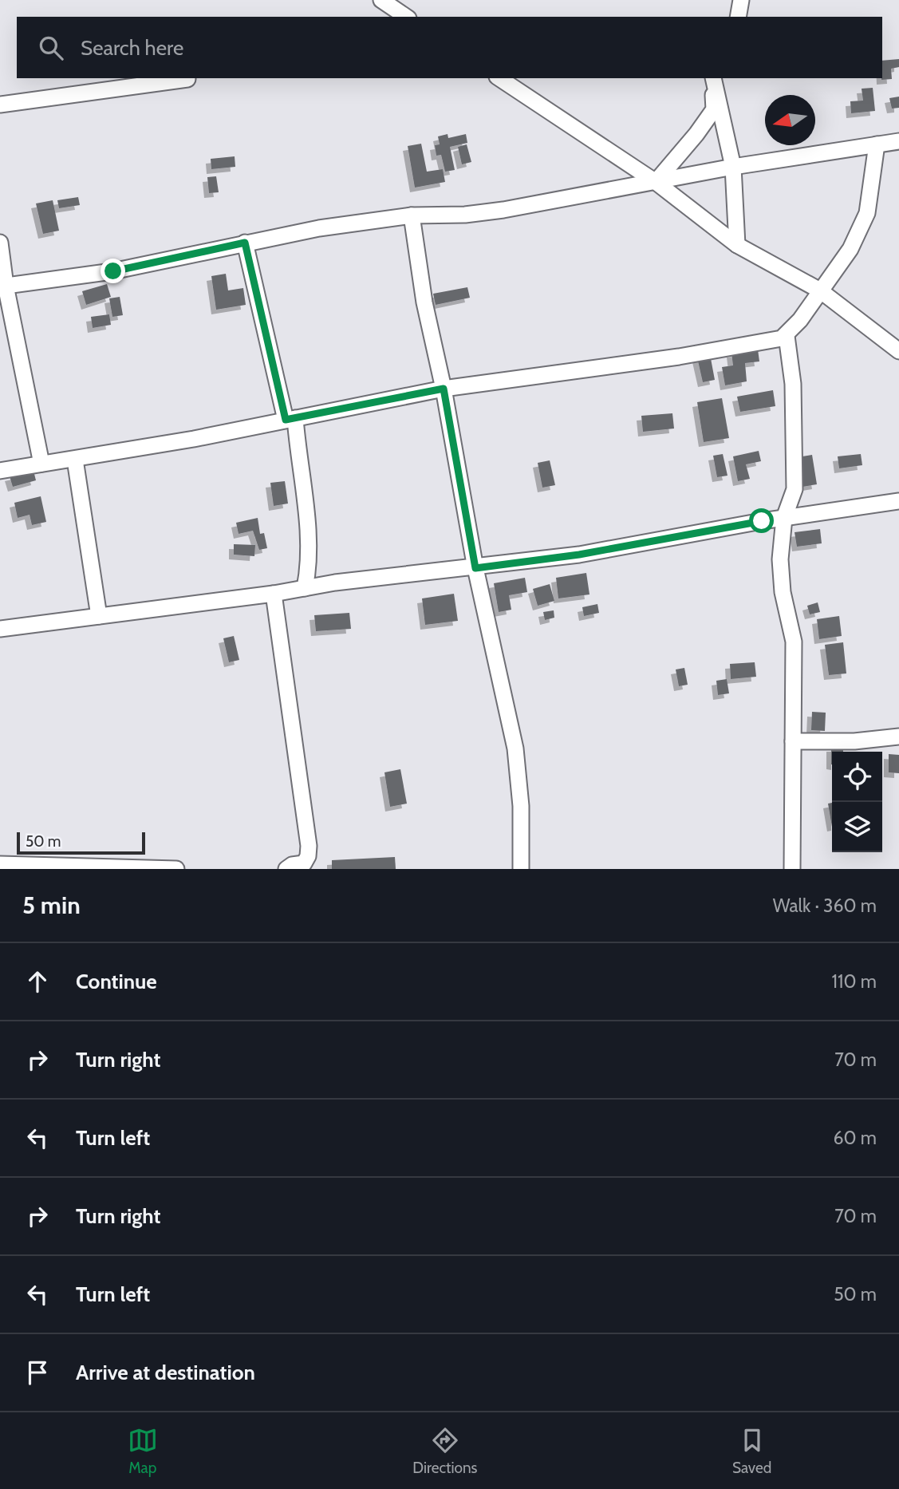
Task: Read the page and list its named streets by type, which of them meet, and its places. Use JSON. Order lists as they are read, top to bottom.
{
  "scale_bar": "50 m",
  "north": "left",
  "page": {
    "search": "Search here",
    "scale": "50 m",
    "heading": ["5 min", "Walk · 360 m"],
    "list": [
      ["Continue", "110 m"],
      ["Turn right", "70 m"],
      ["Turn left", "60 m"],
      ["Turn right", "70 m"],
      ["Turn left", "50 m"],
      "Arrive at destination"
    ],
    "nav": ["Map", "Directions", "Saved"]
  }
}
